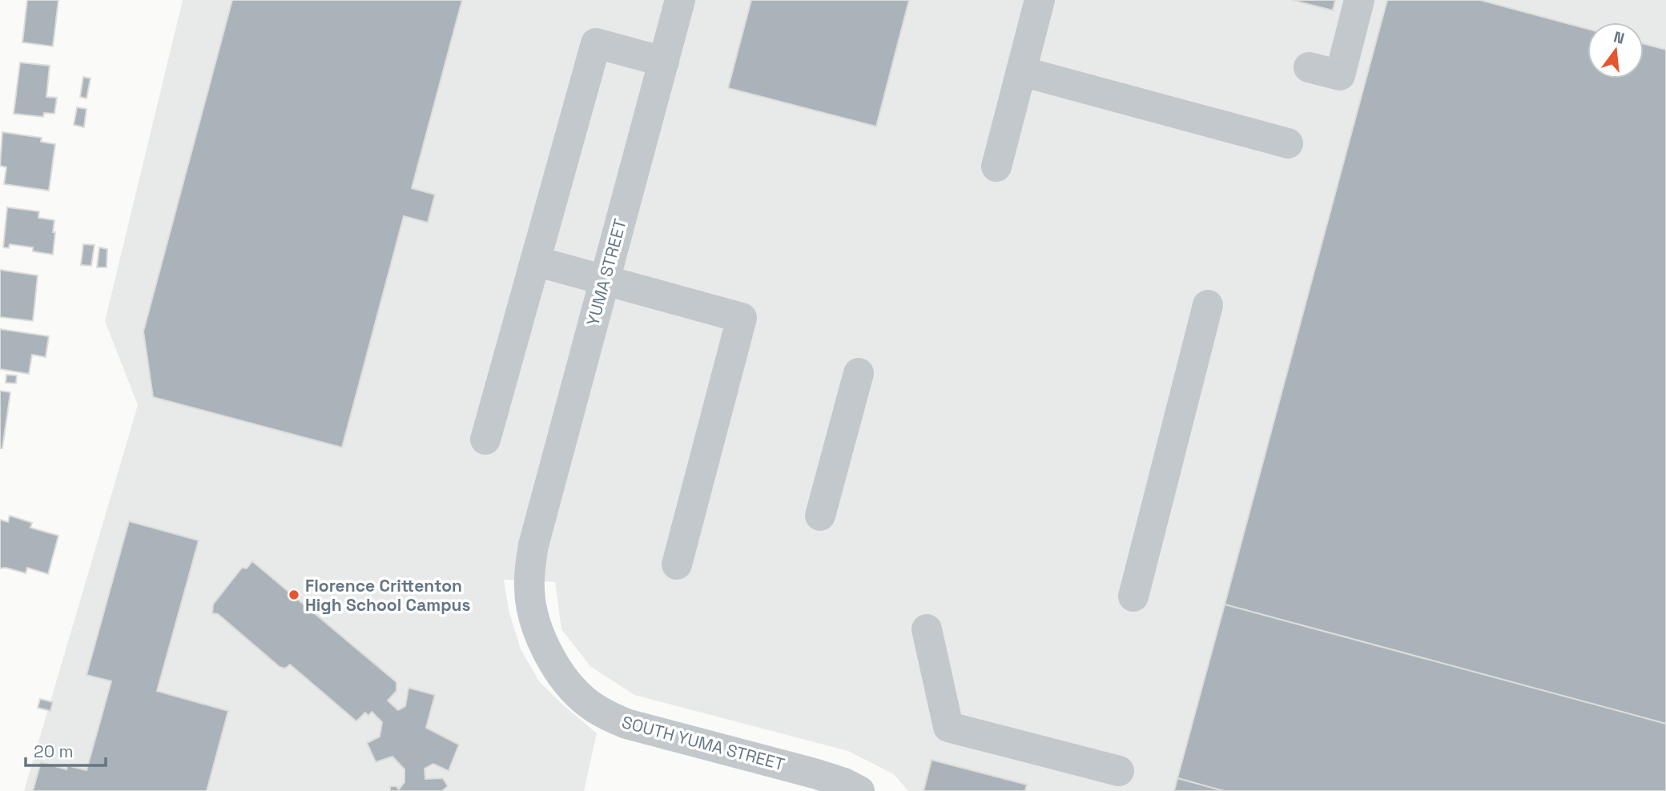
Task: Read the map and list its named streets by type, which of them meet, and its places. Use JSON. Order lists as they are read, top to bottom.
{
  "streets": {
    "street": ["YUMA STREET", "SOUTH YUMA STREET"]
  },
  "crossings": [
    ["YUMA STREET", "SOUTH YUMA STREET"]
  ],
  "places": ["Florence Crittenton High School Campus"],
  "scale_bar": "20 m",
  "north": "top"
}
